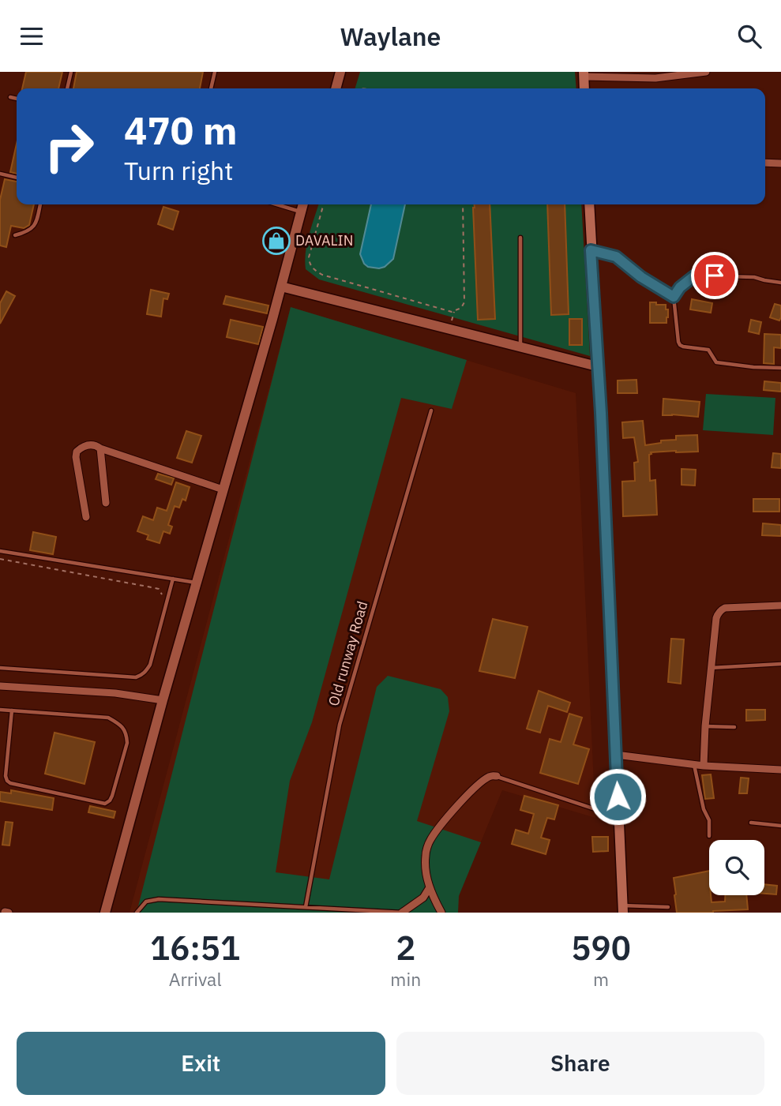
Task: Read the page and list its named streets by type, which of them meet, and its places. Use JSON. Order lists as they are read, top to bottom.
{
  "streets": {
    "lane": ["Old runway Road"]
  },
  "places": {
    "shop": ["DAVALIN"]
  },
  "page": {
    "header": "Waylane",
    "turn": ["470 m", "Turn right"],
    "eta": [
      "16:51",
      "Arrival",
      "2",
      "min",
      "590",
      "m"
    ],
    "buttons": ["Exit", "Share"]
  }
}
